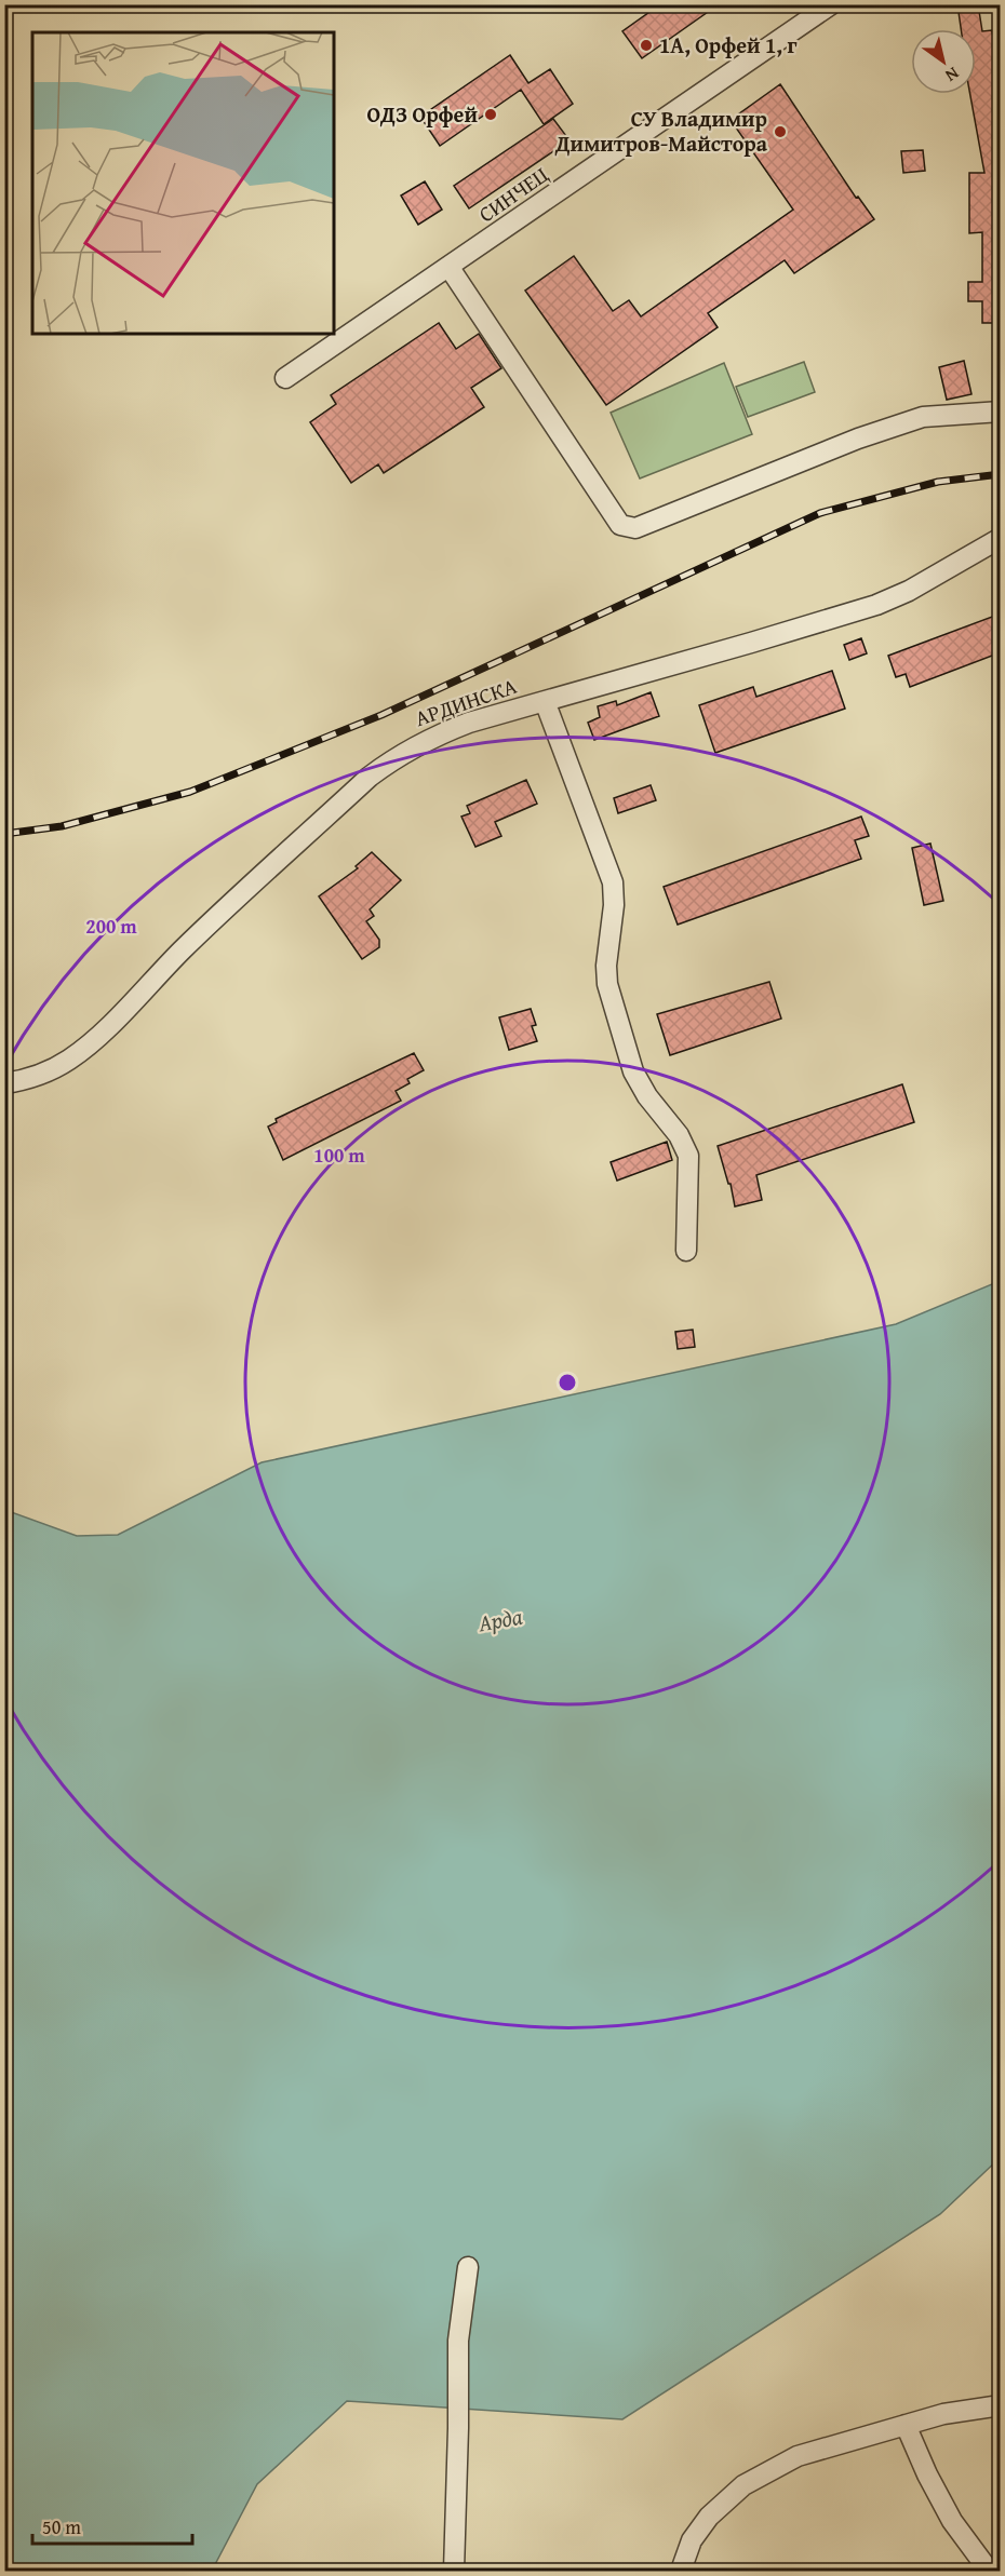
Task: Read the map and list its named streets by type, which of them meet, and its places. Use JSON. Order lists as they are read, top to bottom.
{
  "streets": {
    "street": ["СИНЧЕЦ", "АРДИНСКА"]
  },
  "water": ["Арда"],
  "places": ["1А, Орфей 1, г", "ОДЗ Орфей", "СУ Владимир Димитров-Майстора"],
  "scale_bar": "50 m",
  "north": "bottom right",
  "rings": ["200 m", "100 m"]
}
